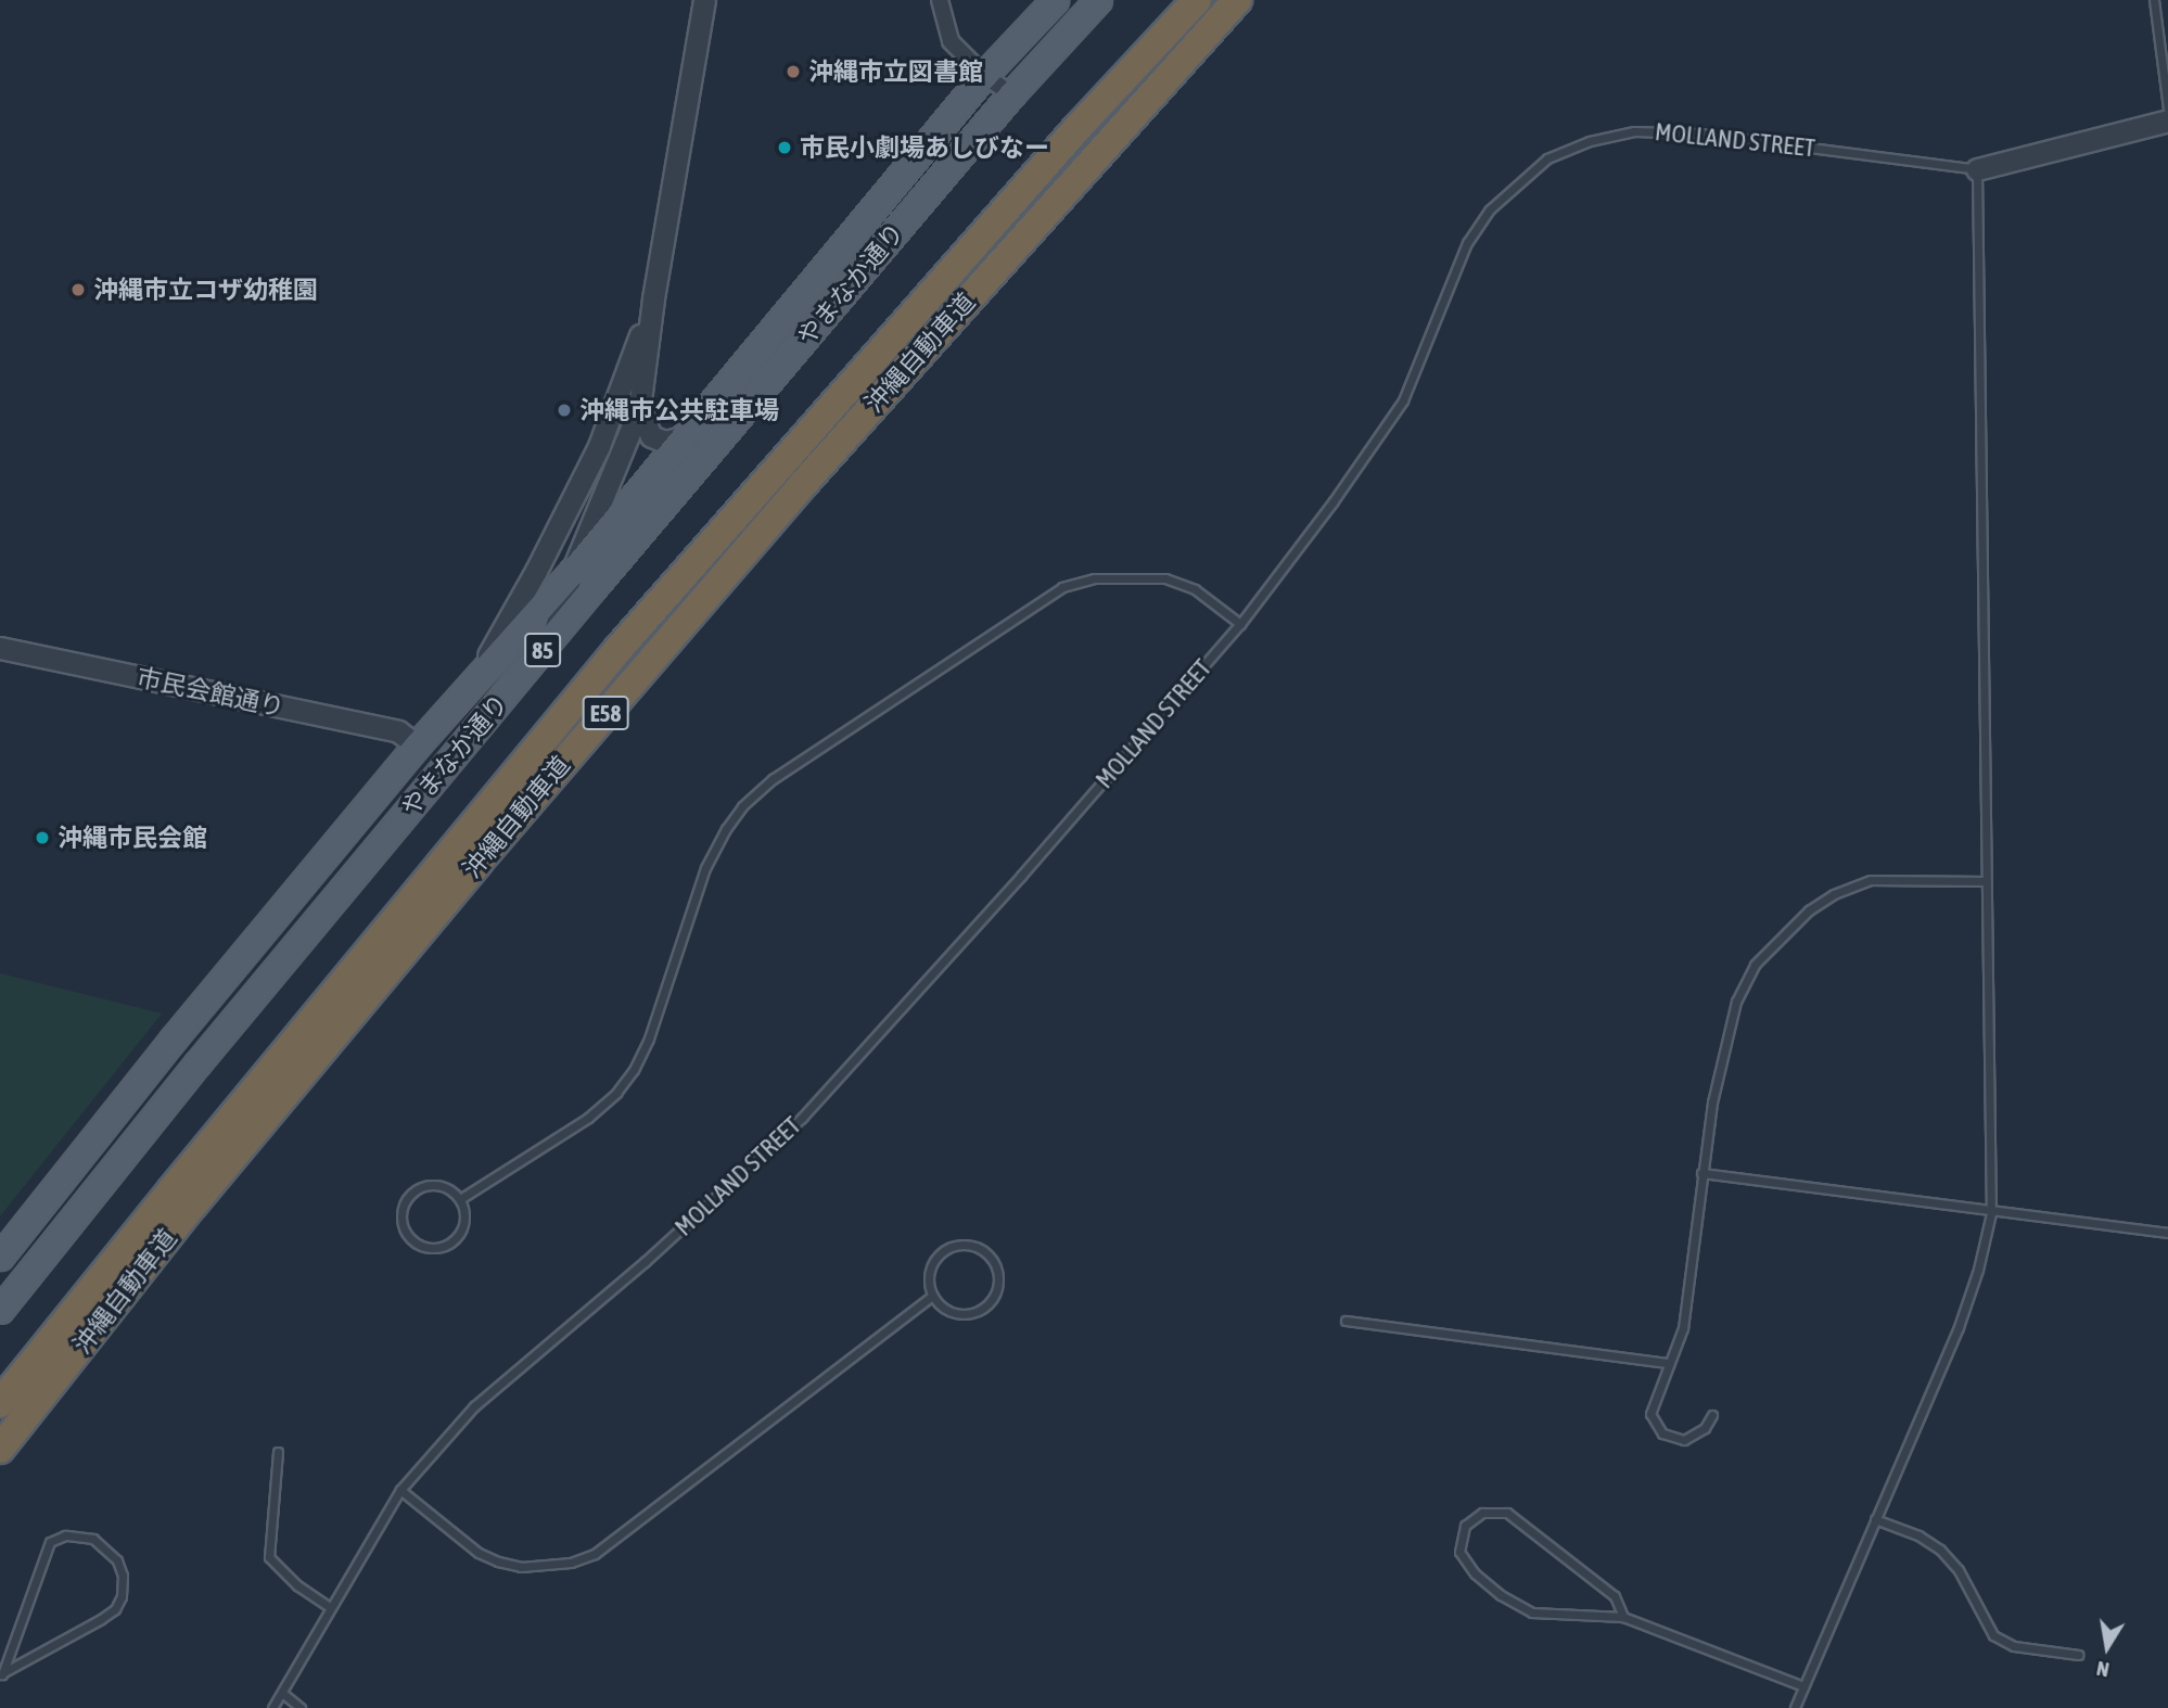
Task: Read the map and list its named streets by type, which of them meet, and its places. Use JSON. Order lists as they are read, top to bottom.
{
  "streets": {
    "highway": ["沖縄自動車道", "E58"],
    "main road": ["やまなか通り", "85"],
    "street": ["MOLLAND STREET", "市民会館通り"]
  },
  "crossings": [
    ["やまなか通り", "市民会館通り"]
  ],
  "places": [
    "沖縄市立図書館",
    "市民小劇場あしびなー",
    "沖縄市立コザ幼稚園",
    "沖縄市公共駐車場",
    "沖縄市民会館"
  ],
  "north": "bottom"
}
